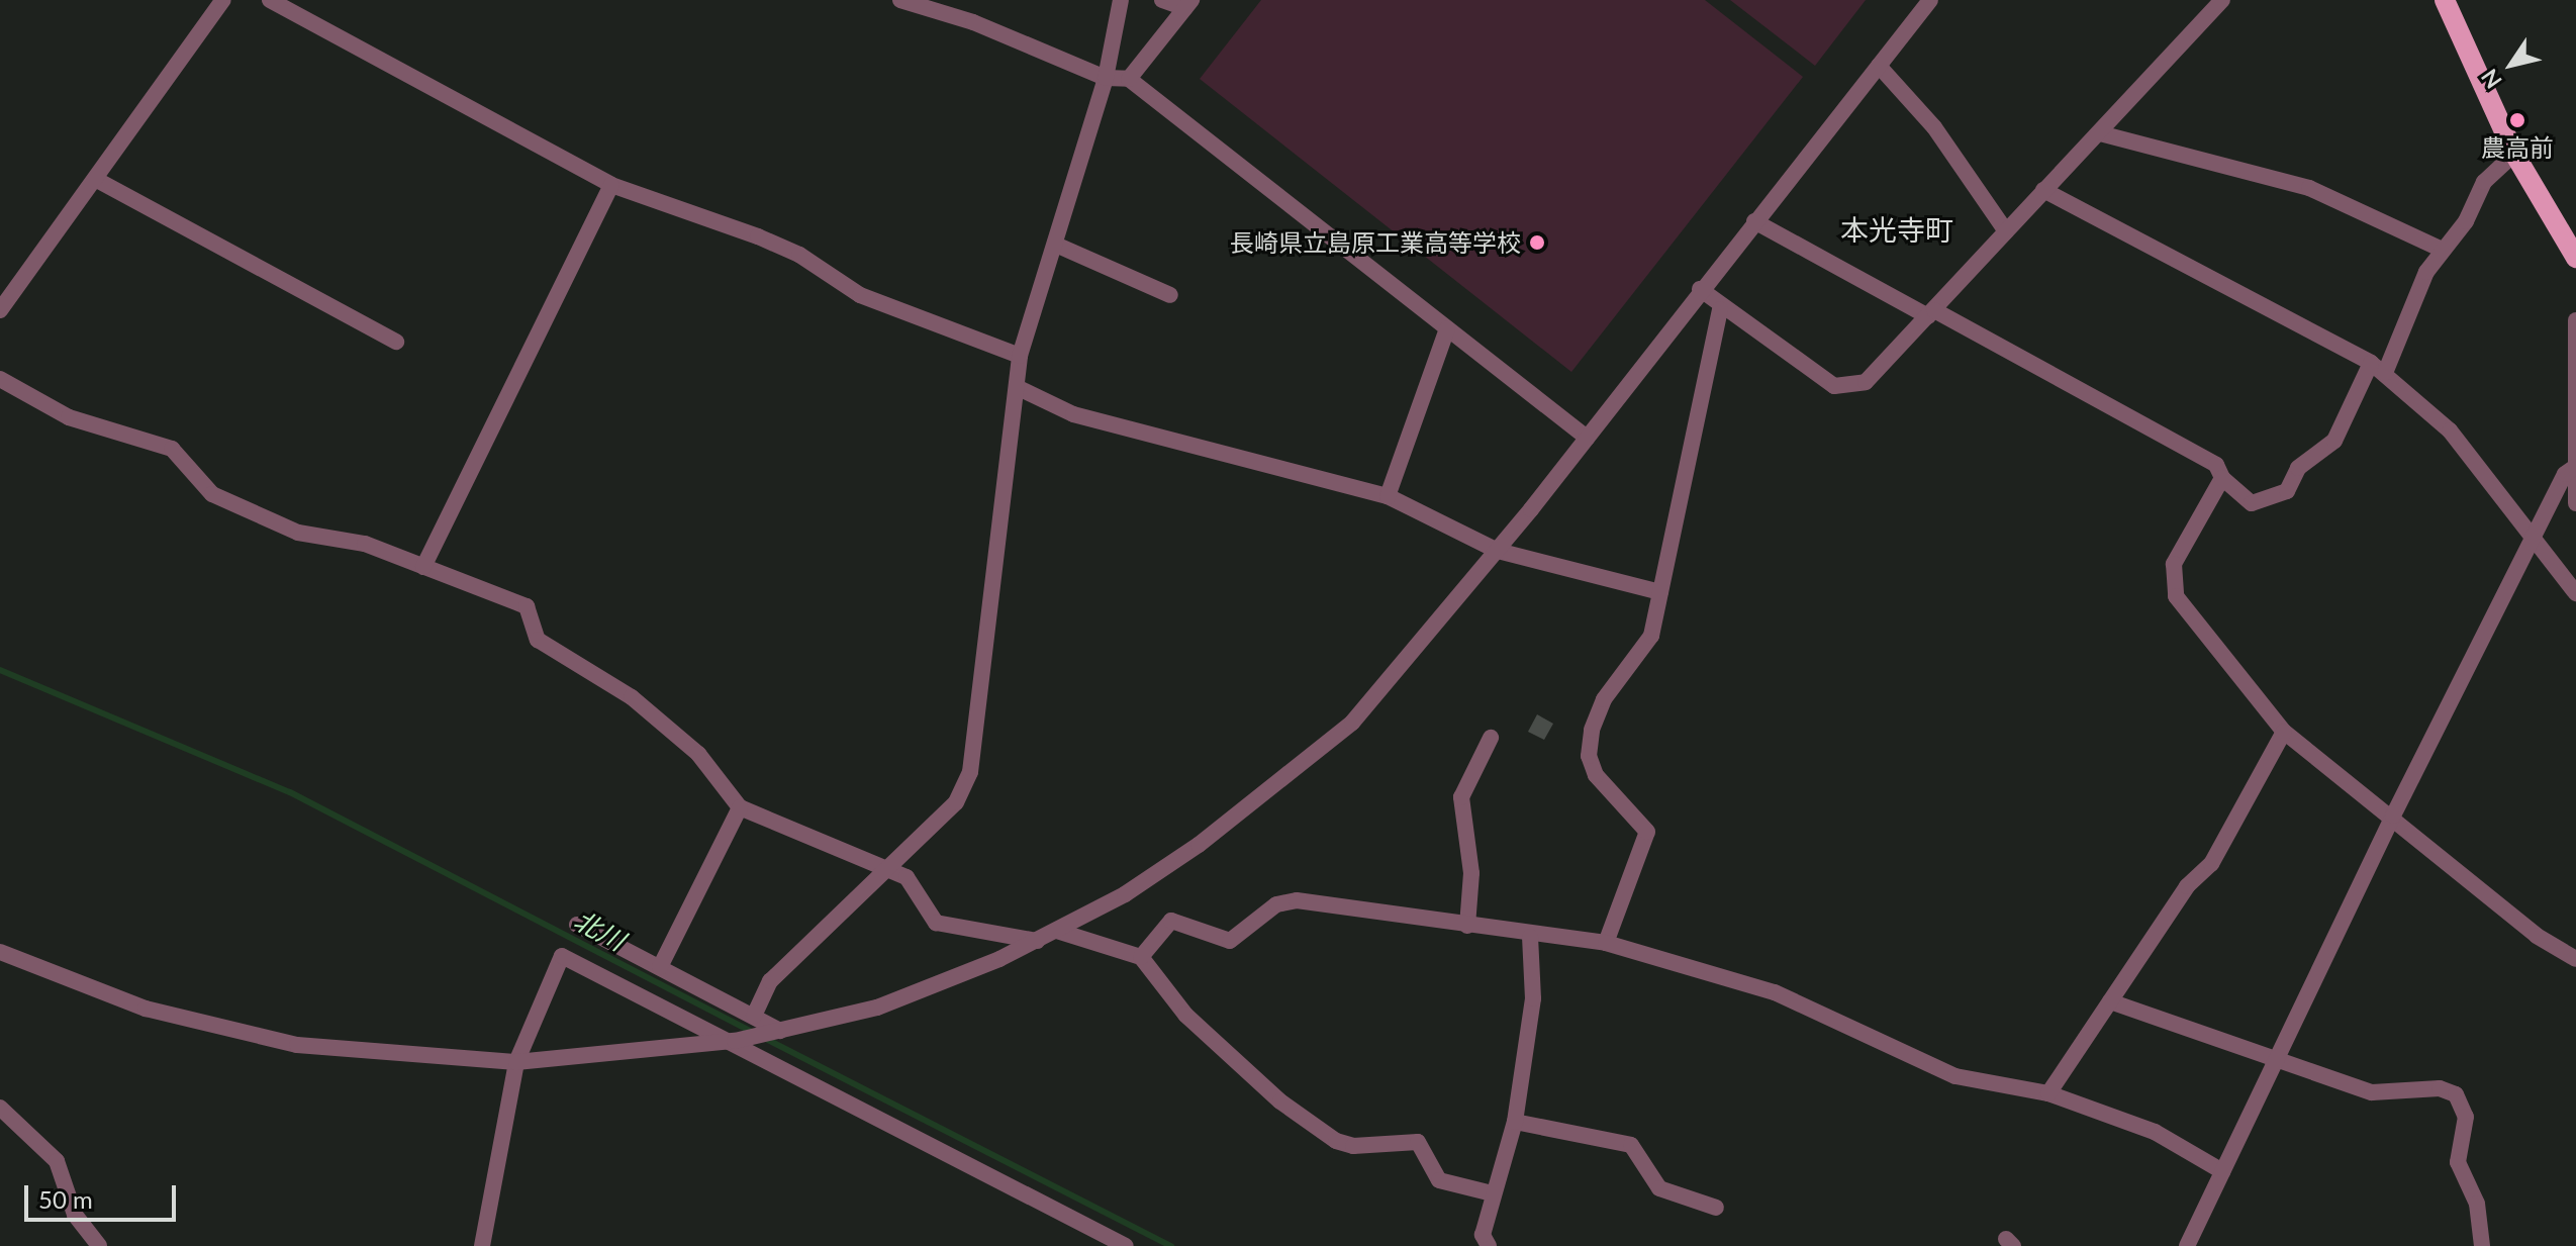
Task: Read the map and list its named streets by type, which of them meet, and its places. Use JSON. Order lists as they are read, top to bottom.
{
  "districts": ["本光寺町"],
  "water": ["北川"],
  "places": ["農高前", "長崎県立島原工業高等学校"],
  "scale_bar": "50 m",
  "north": "bottom left"
}
